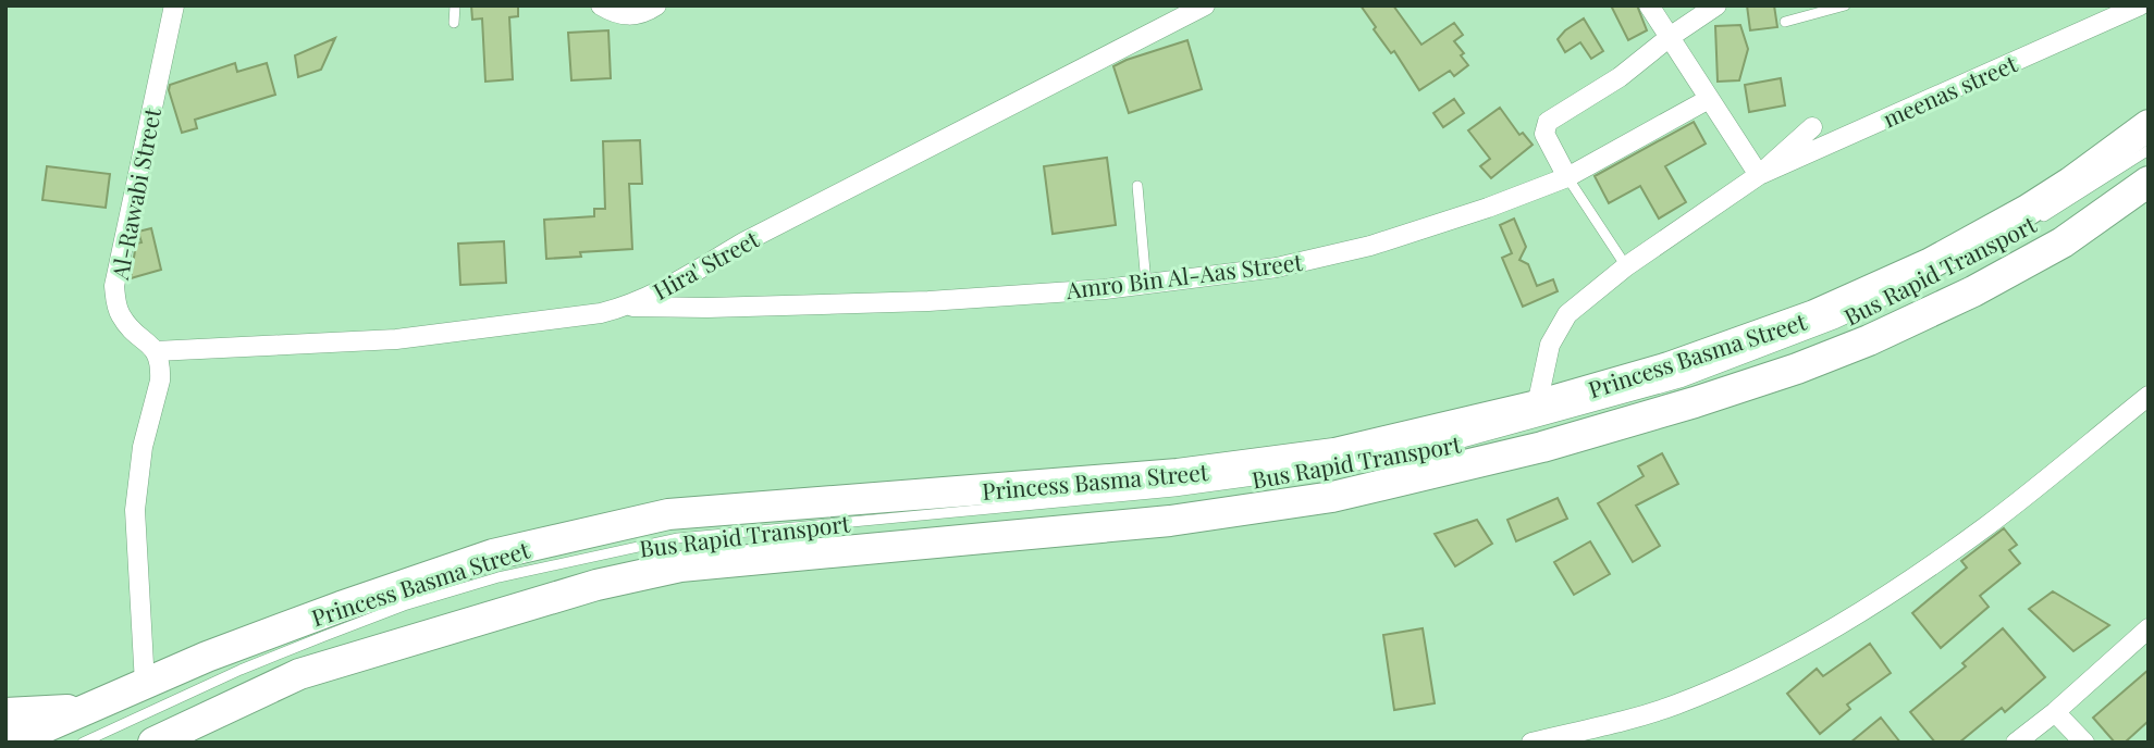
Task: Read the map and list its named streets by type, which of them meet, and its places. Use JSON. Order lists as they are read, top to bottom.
{
  "streets": {
    "main road": ["Princess Basma Street"],
    "street": [
      "meenas street",
      "Al-Rawabi Street",
      "Hira' Street",
      "Amro Bin Al-Aas Street"
    ],
    "lane": ["Bus Rapid Transport"]
  },
  "crossings": [
    ["Al-Rawabi Street", "Hira' Street"],
    ["Hira' Street", "Amro Bin Al-Aas Street"]
  ]
}
